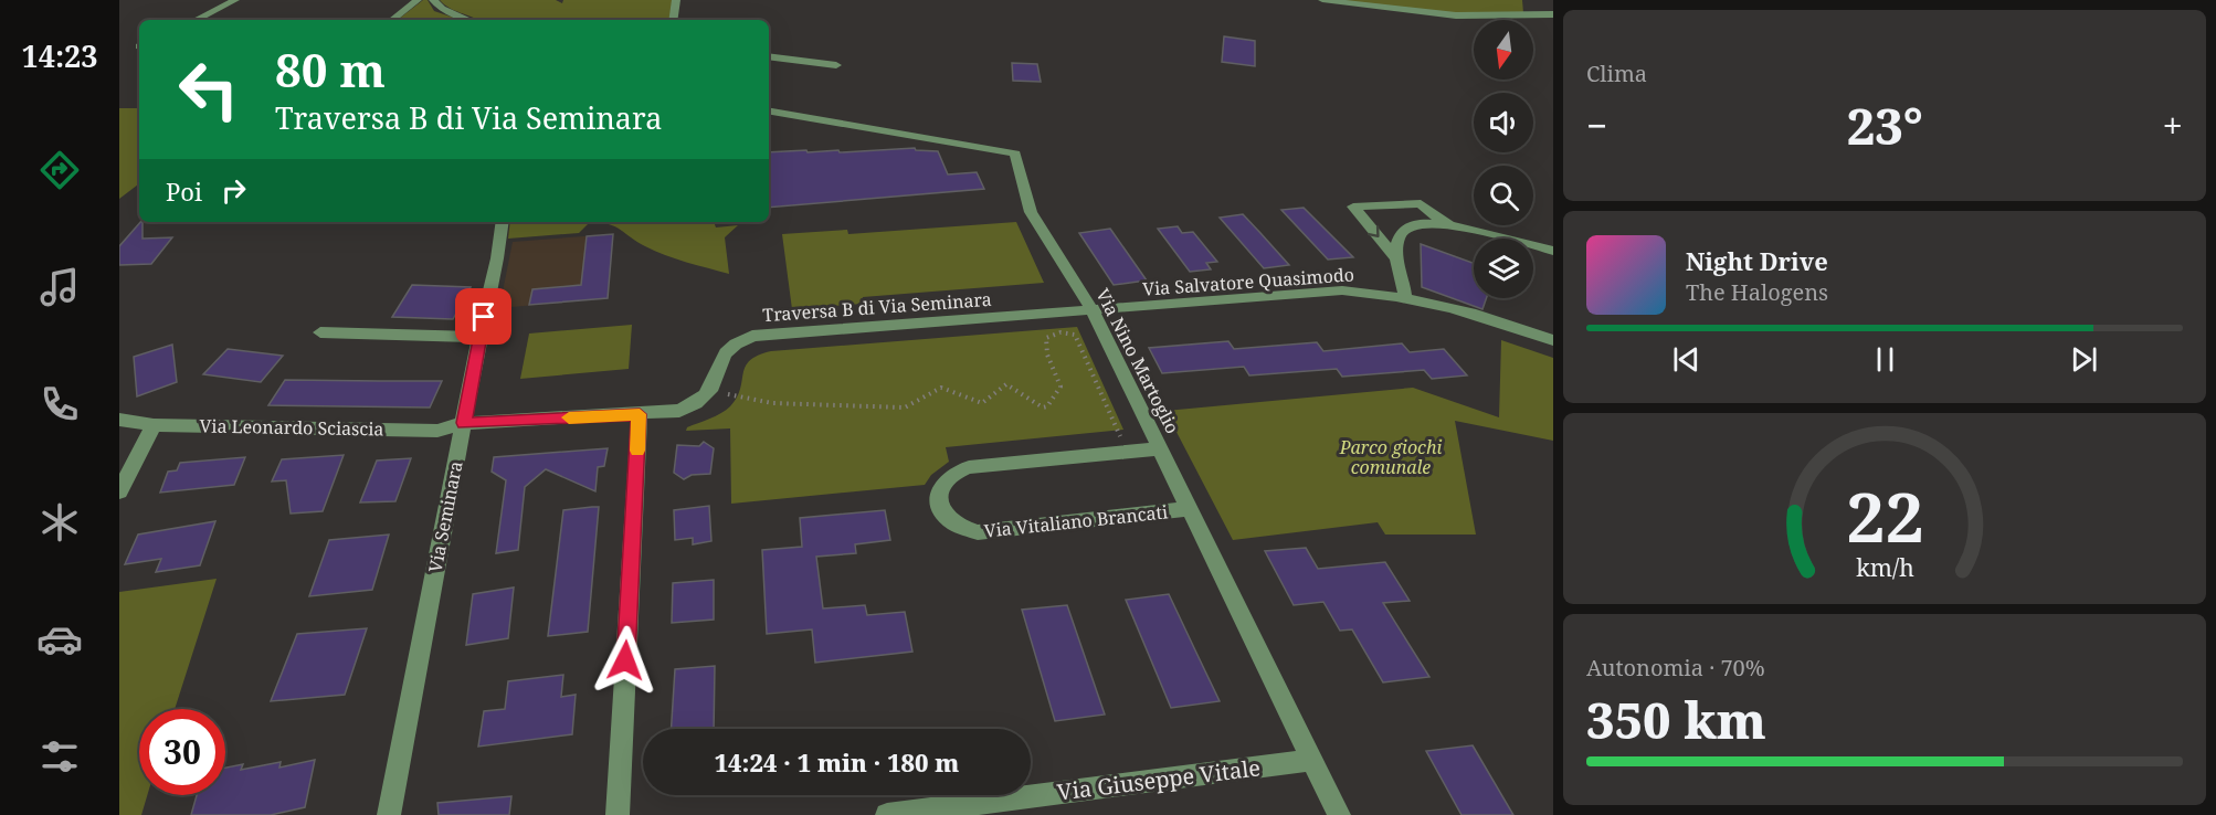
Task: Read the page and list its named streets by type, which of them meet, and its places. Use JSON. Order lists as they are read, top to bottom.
{
  "streets": {
    "street": [
      "Via Salvatore Quasimodo",
      "Traversa B di Via Seminara",
      "Via Nino Martoglio",
      "Via Leonardo Sciascia",
      "Via Seminara",
      "Via Vitaliano Brancati",
      "Via Giuseppe Vitale"
    ]
  },
  "crossings": [
    ["Via Salvatore Quasimodo", "Traversa B di Via Seminara"],
    ["Via Salvatore Quasimodo", "Via Nino Martoglio"],
    ["Traversa B di Via Seminara", "Via Nino Martoglio"],
    ["Traversa B di Via Seminara", "Via Leonardo Sciascia"],
    ["Traversa B di Via Seminara", "Via Seminara"],
    ["Via Nino Martoglio", "Via Vitaliano Brancati"],
    ["Via Nino Martoglio", "Via Giuseppe Vitale"],
    ["Via Leonardo Sciascia", "Via Seminara"]
  ],
  "parks": ["Parco giochi comunale"],
  "north": "bottom",
  "page": {
    "tabs": "14:23",
    "tile": [
      "Clima",
      ["Autonomia · 70%", "350 km"]
    ],
    "turn": ["80 m", "Traversa B di Via Seminara"],
    "heat": ["−", "23°", "+"],
    "then": "Poi",
    "song": ["Night Drive", "The Halogens"],
    "limit": "30",
    "trip": "14:24 · 1 min · 180 m",
    "gauge": ["22", "km/h"]
  }
}
